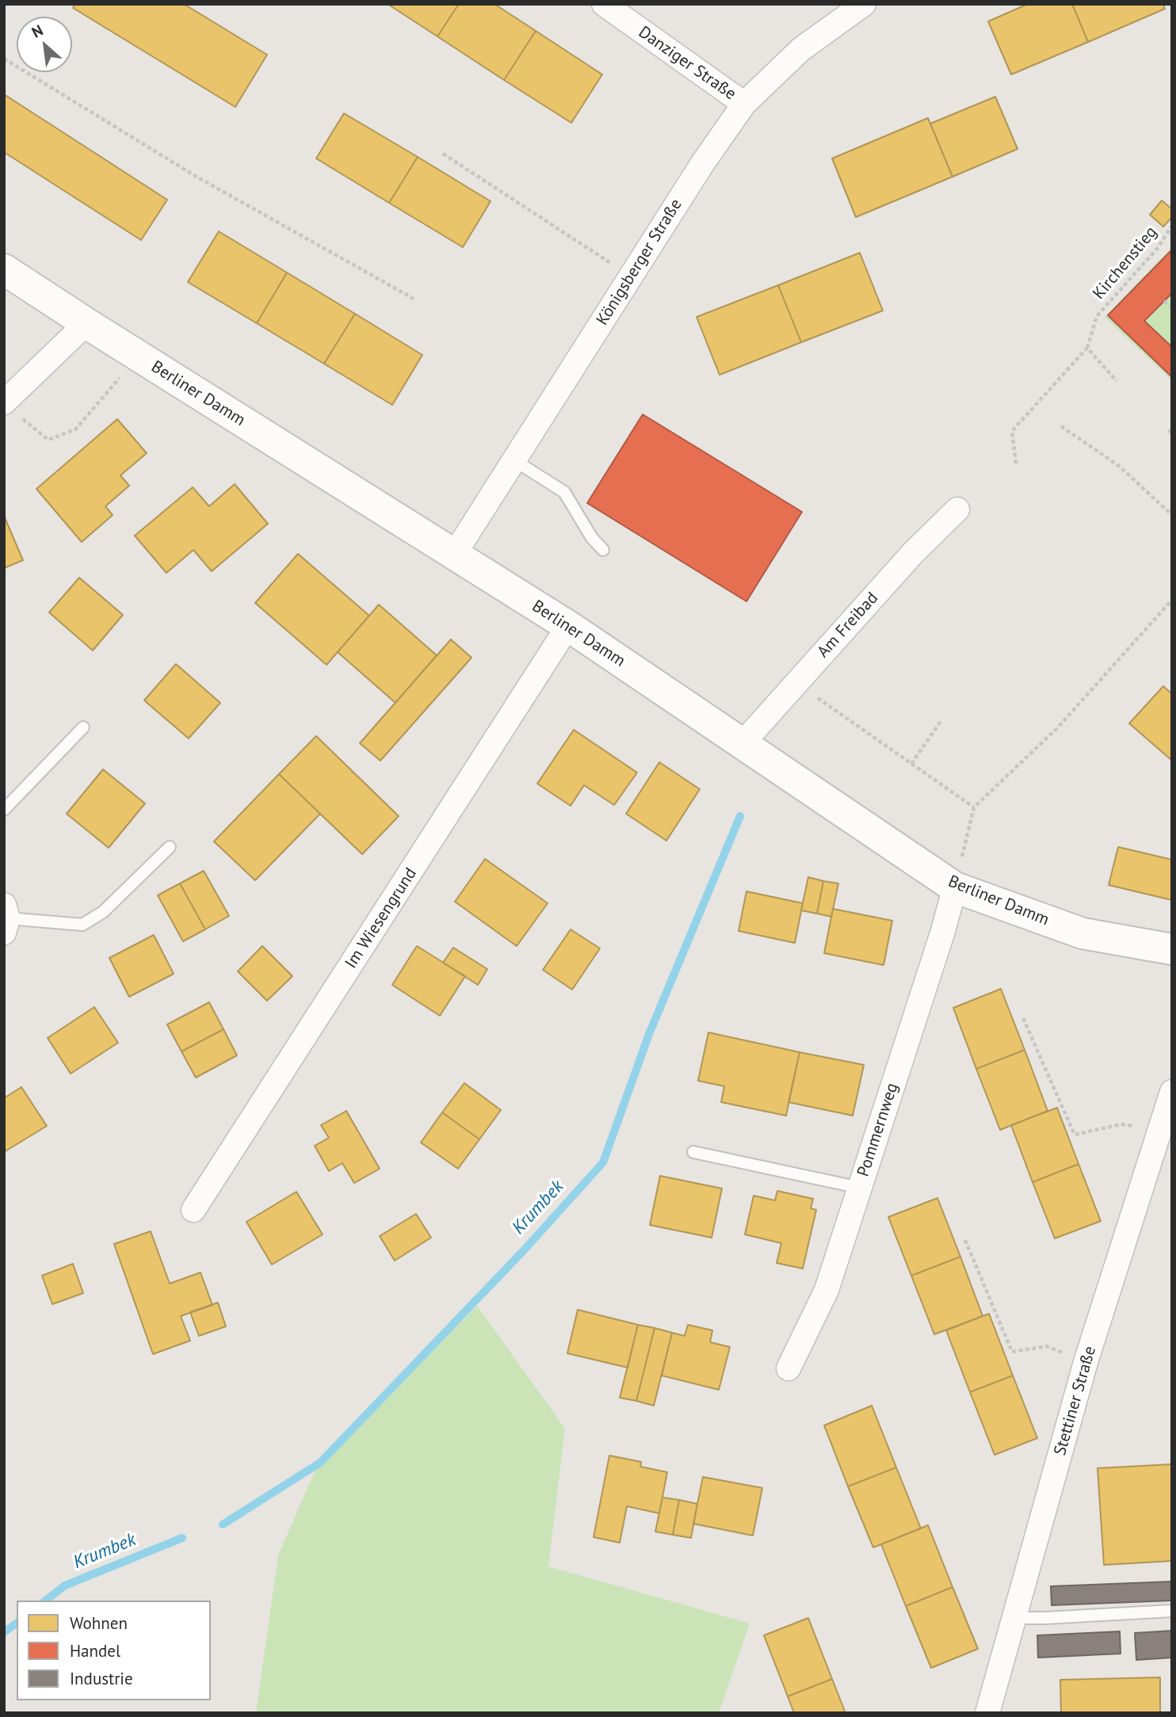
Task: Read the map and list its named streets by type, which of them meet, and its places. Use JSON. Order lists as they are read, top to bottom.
{
  "streets": {
    "main road": ["Berliner Damm"],
    "street": [
      "Danziger Straße",
      "Königsberger Straße",
      "Am Freibad",
      "Im Wiesengrund",
      "Pommernweg",
      "Stettiner Straße"
    ],
    "path": ["Kirchenstieg"]
  },
  "crossings": [
    ["Danziger Straße", "Königsberger Straße"],
    ["Königsberger Straße", "Berliner Damm"],
    ["Berliner Damm", "Am Freibad"],
    ["Berliner Damm", "Im Wiesengrund"],
    ["Berliner Damm", "Pommernweg"]
  ],
  "water": ["Krumbek"],
  "legend": ["Wohnen", "Handel", "Industrie"],
  "north": "top left"
}
